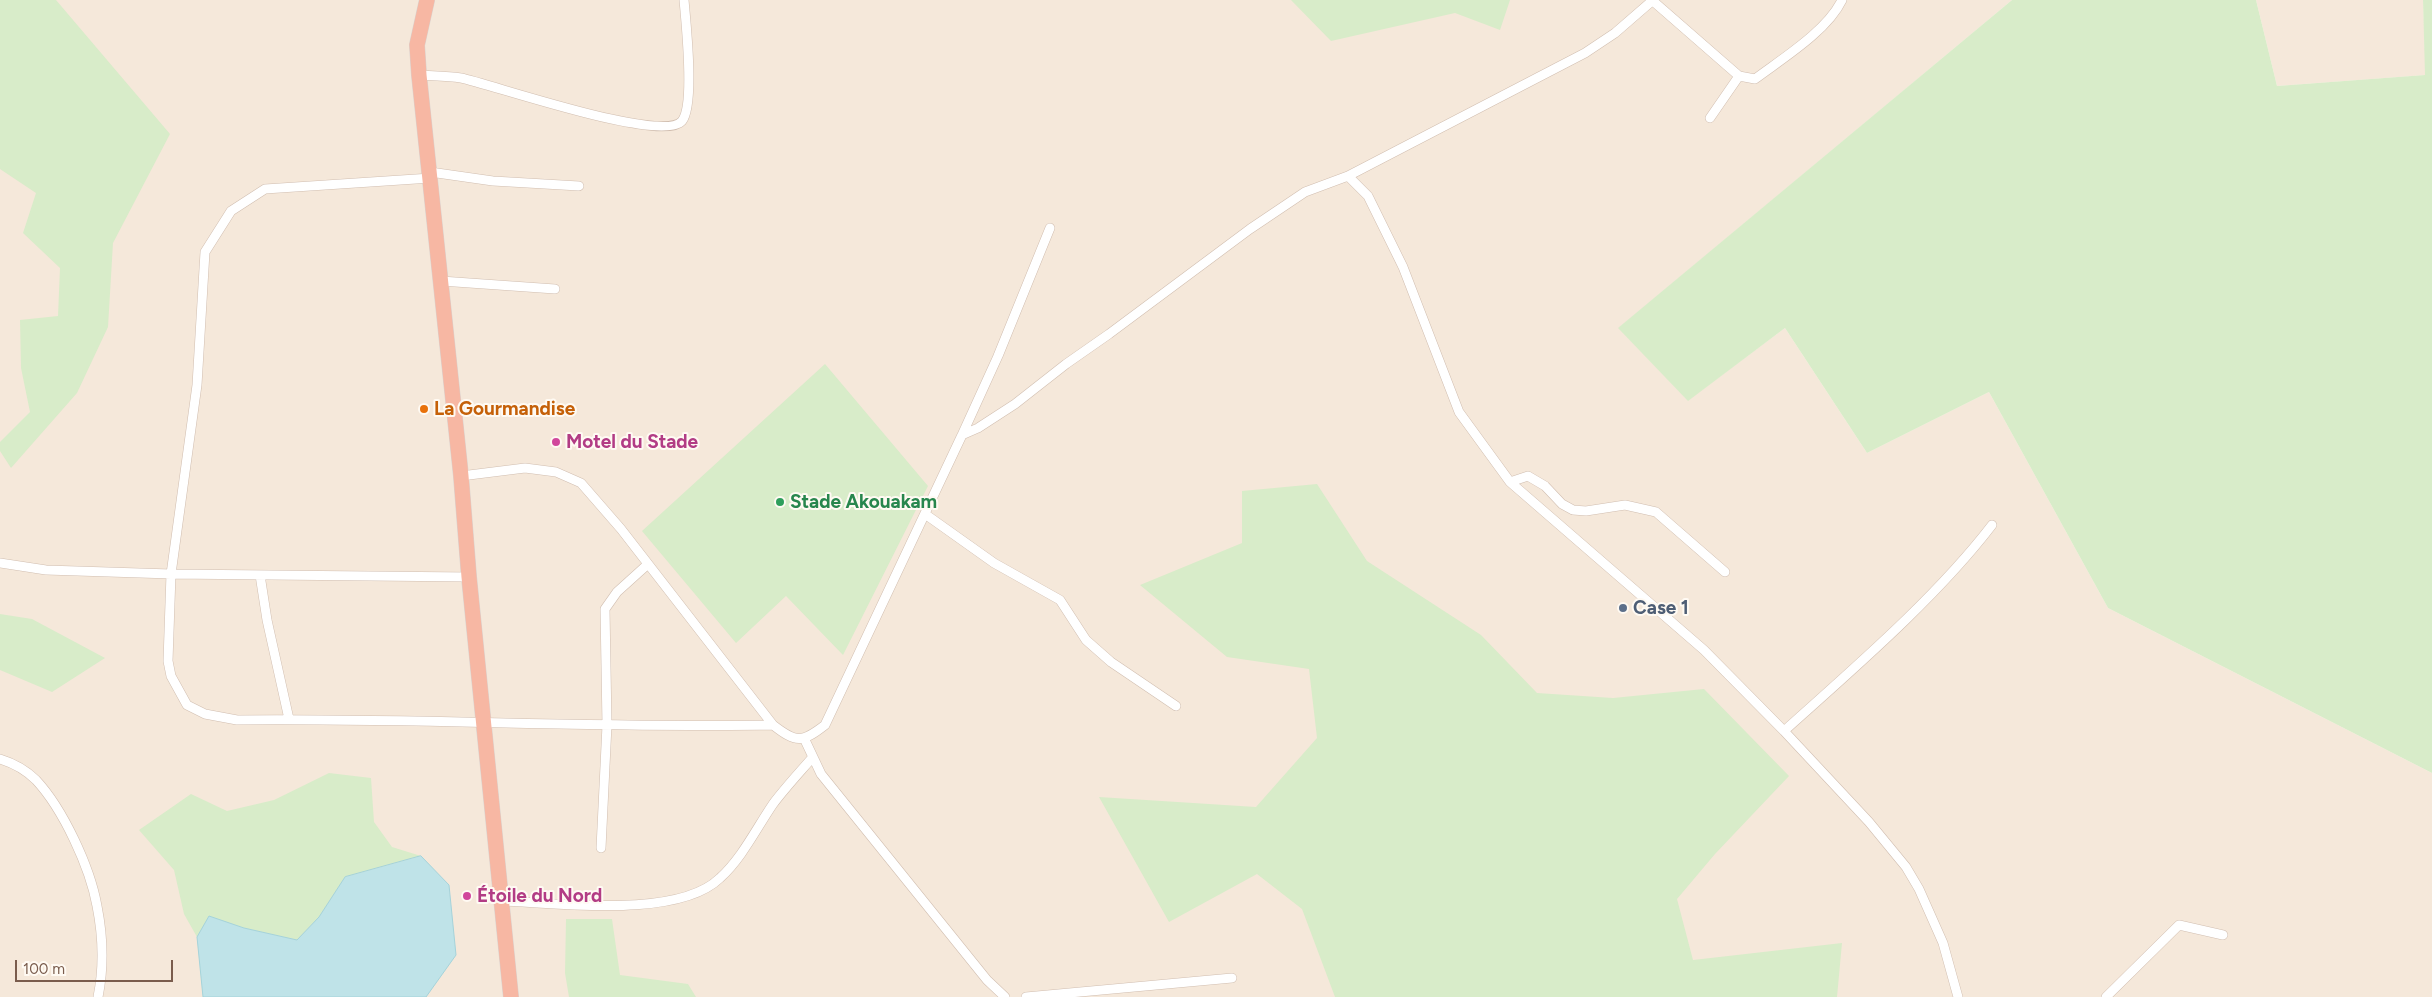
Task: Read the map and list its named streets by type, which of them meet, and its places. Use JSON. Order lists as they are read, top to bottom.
{
  "places": [
    "La Gourmandise",
    "Motel du Stade",
    "Stade Akouakam",
    "Case 1",
    "Étoile du Nord"
  ],
  "scale_bar": "100 m"
}
